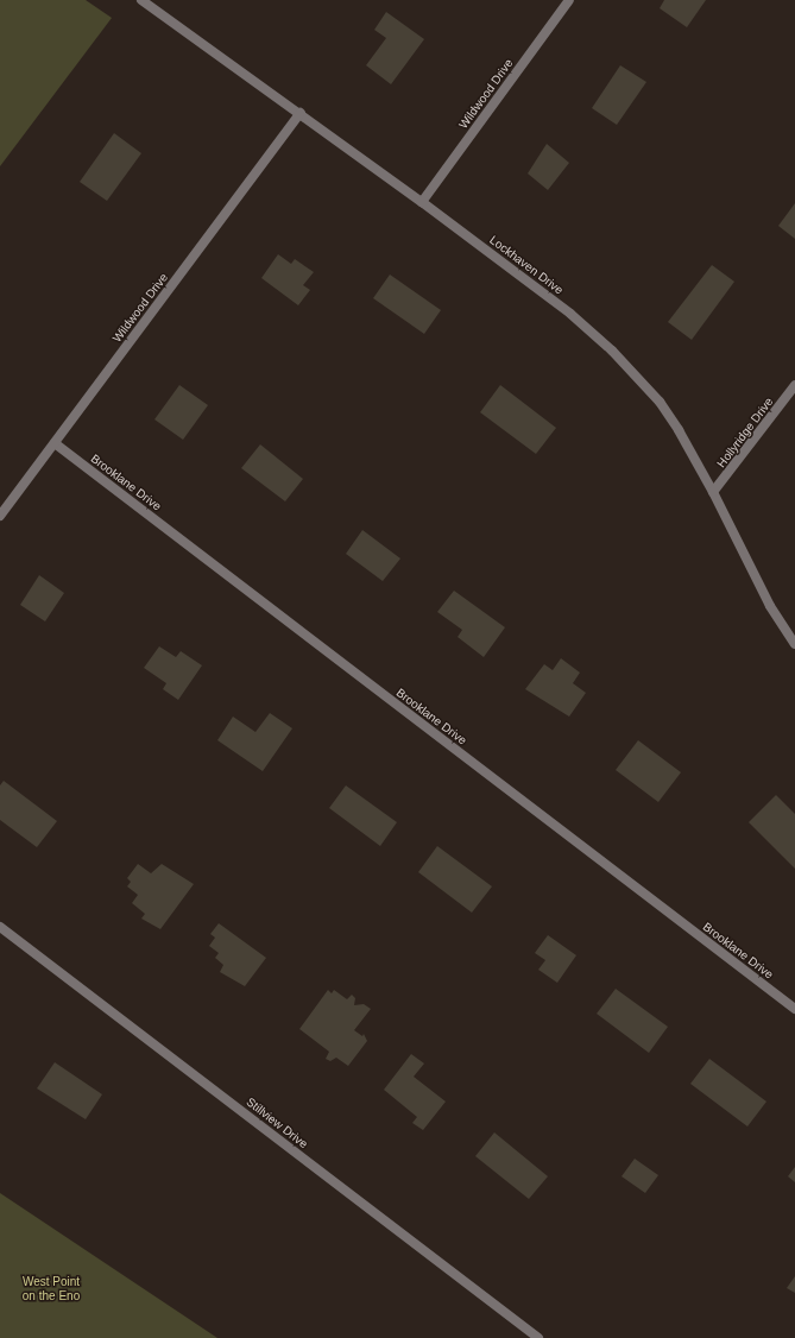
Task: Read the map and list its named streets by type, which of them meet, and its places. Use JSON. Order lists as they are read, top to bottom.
{
  "streets": {
    "street": [
      "Wildwood Drive",
      "Lockhaven Drive",
      "Hollyridge Drive",
      "Brooklane Drive",
      "Stillview Drive"
    ]
  },
  "crossings": [
    ["Wildwood Drive", "Lockhaven Drive"],
    ["Wildwood Drive", "Brooklane Drive"],
    ["Lockhaven Drive", "Hollyridge Drive"]
  ],
  "parks": ["West Point on the Eno"]
}
